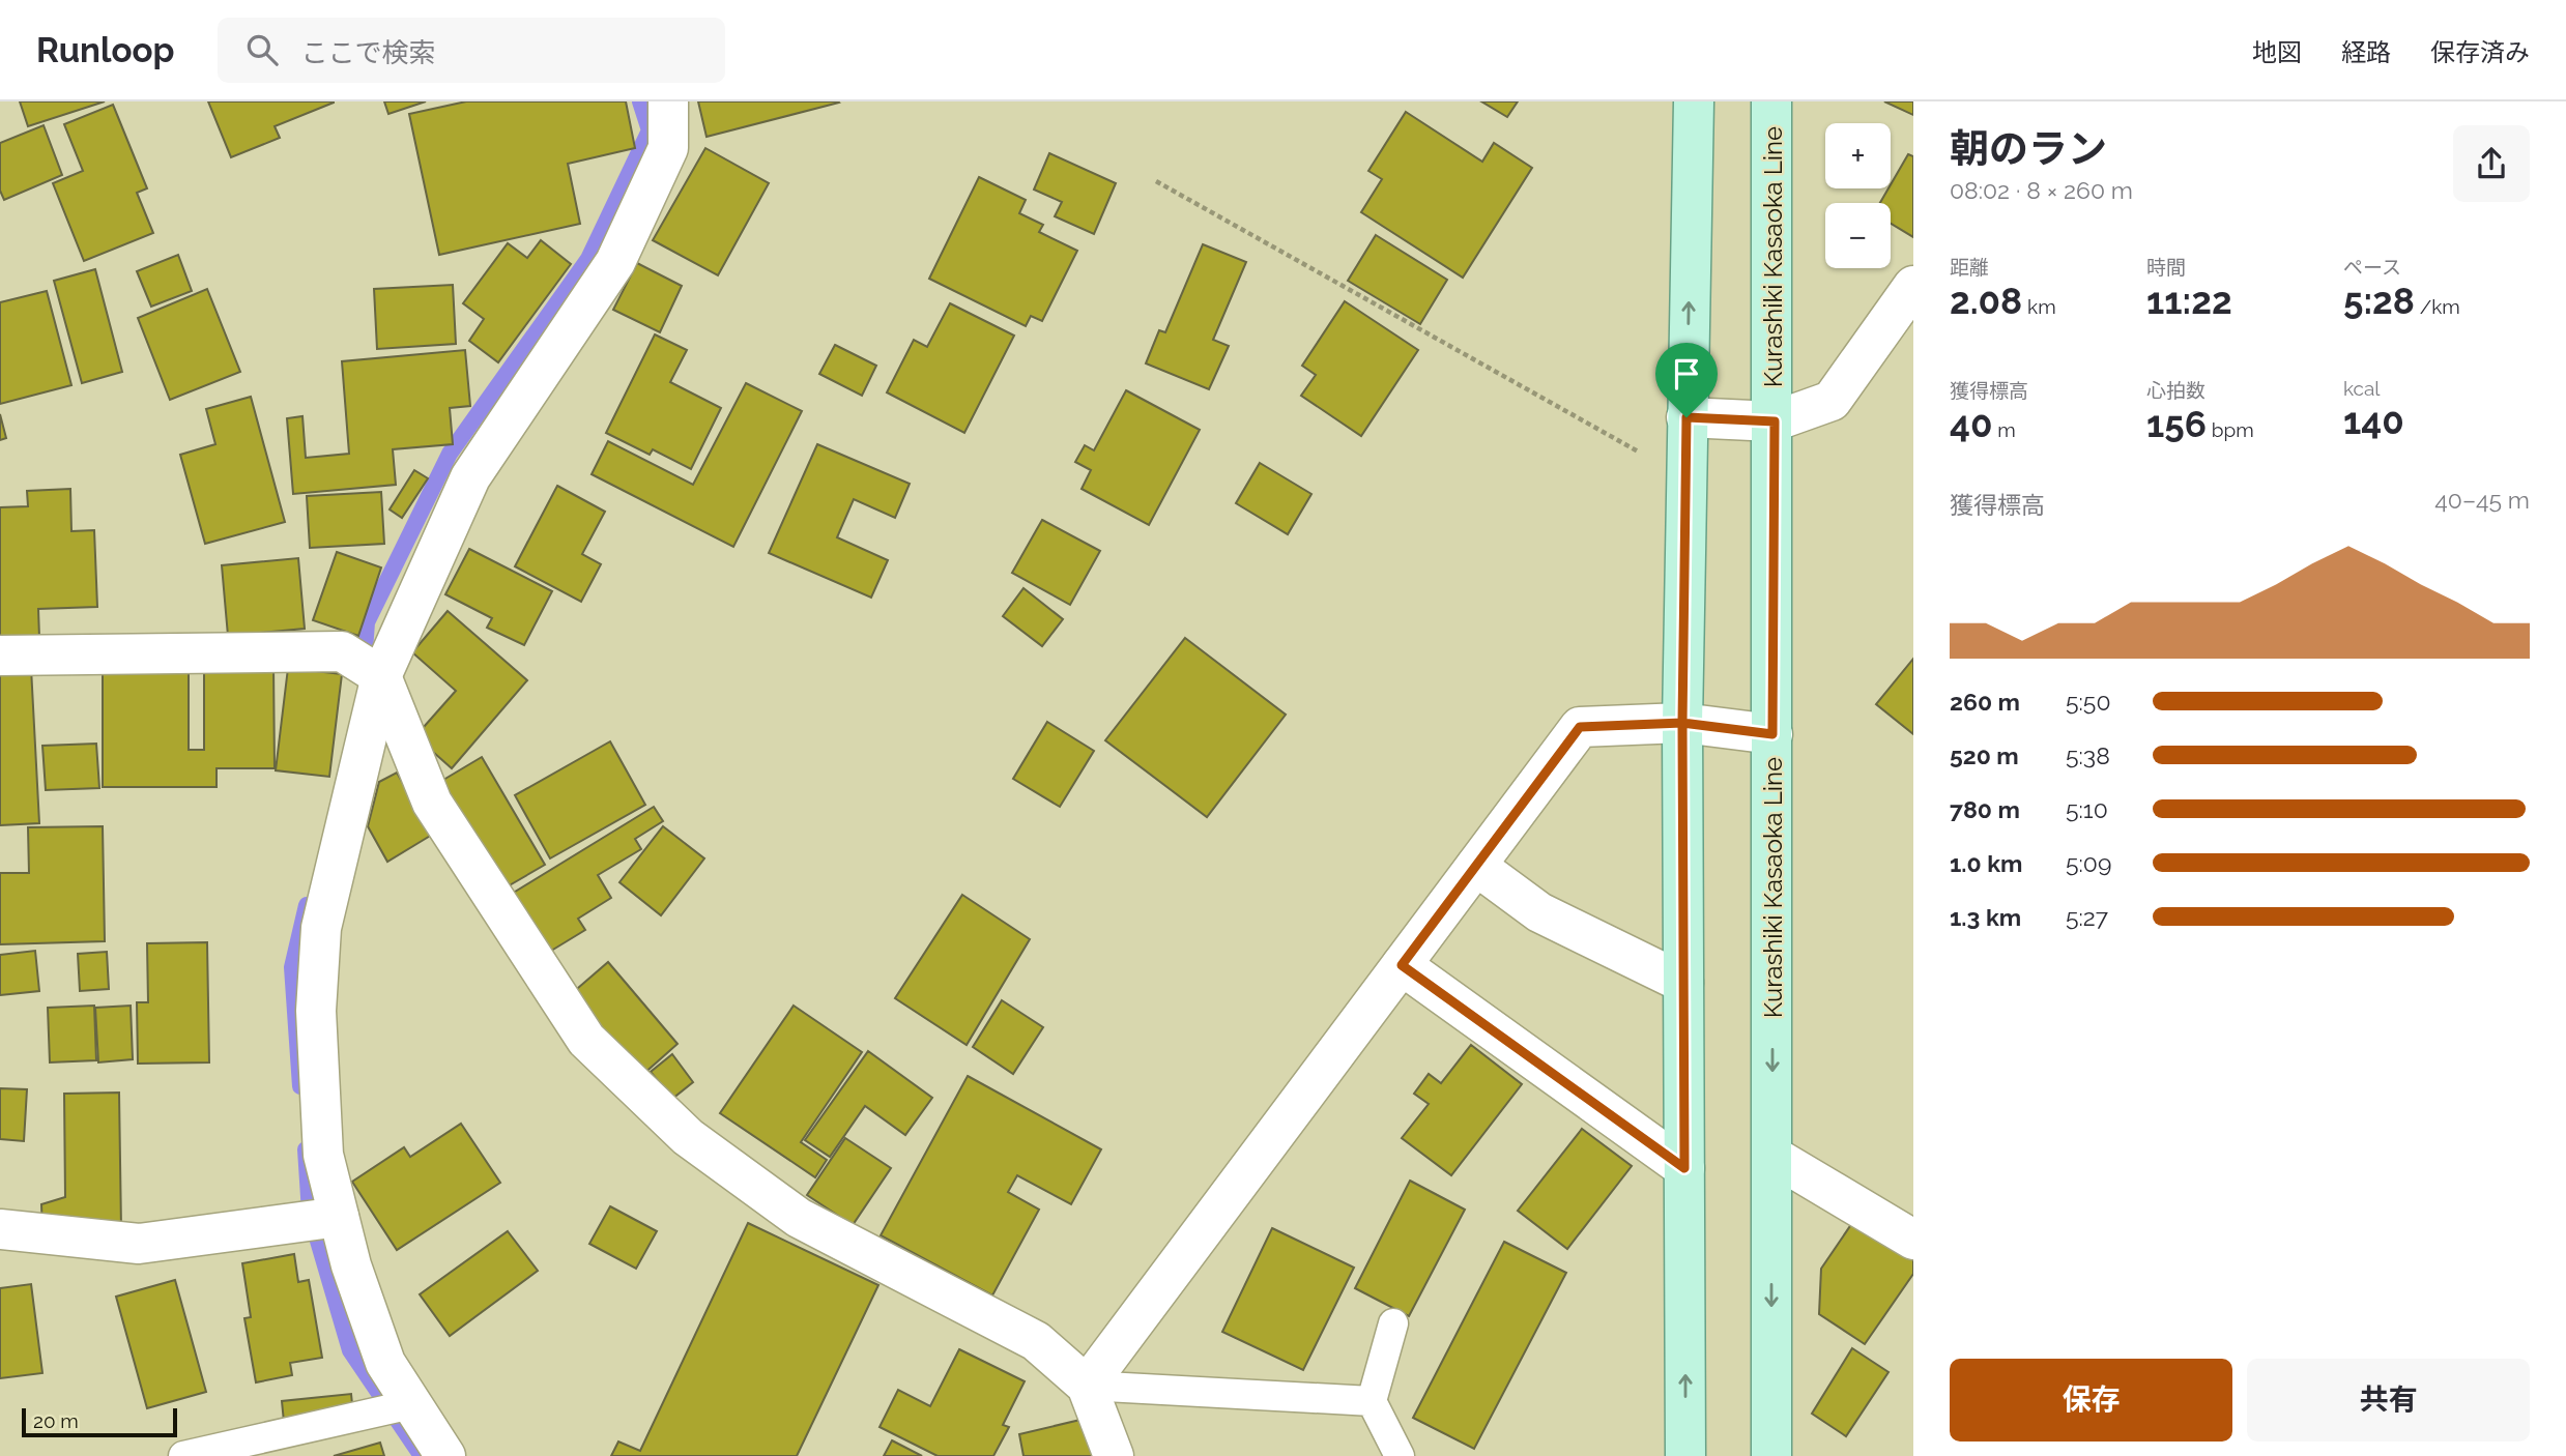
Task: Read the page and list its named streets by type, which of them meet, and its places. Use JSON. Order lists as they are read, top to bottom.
{
  "streets": {
    "main road": ["Kurashiki Kasaoka Line"]
  },
  "scale_bar": "20 m",
  "page": {
    "header": "Runloop",
    "search": "ここで検索",
    "nav": ["地図", "経路", "保存済み"],
    "heading": ["朝のラン", "08:02 · 8 × 260 m"],
    "map_buttons": ["+", "−"],
    "stats": [
      ["距離", "2.08 km"],
      ["時間", "11:22"],
      ["ペース", "5:28 /km"],
      ["獲得標高", "40 m"],
      ["心拍数", "156 bpm"],
      ["kcal", "140"]
    ],
    "chart": ["獲得標高", "40–45 m"],
    "list": [
      {
        "name": "260 m",
        "note": "5:50"
      },
      {
        "name": "520 m",
        "note": "5:38"
      },
      {
        "name": "780 m",
        "note": "5:10"
      },
      {
        "name": "1.0 km",
        "note": "5:09"
      },
      {
        "name": "1.3 km",
        "note": "5:27"
      }
    ],
    "buttons": ["保存", "共有"],
    "scale": "20 m"
  }
}
